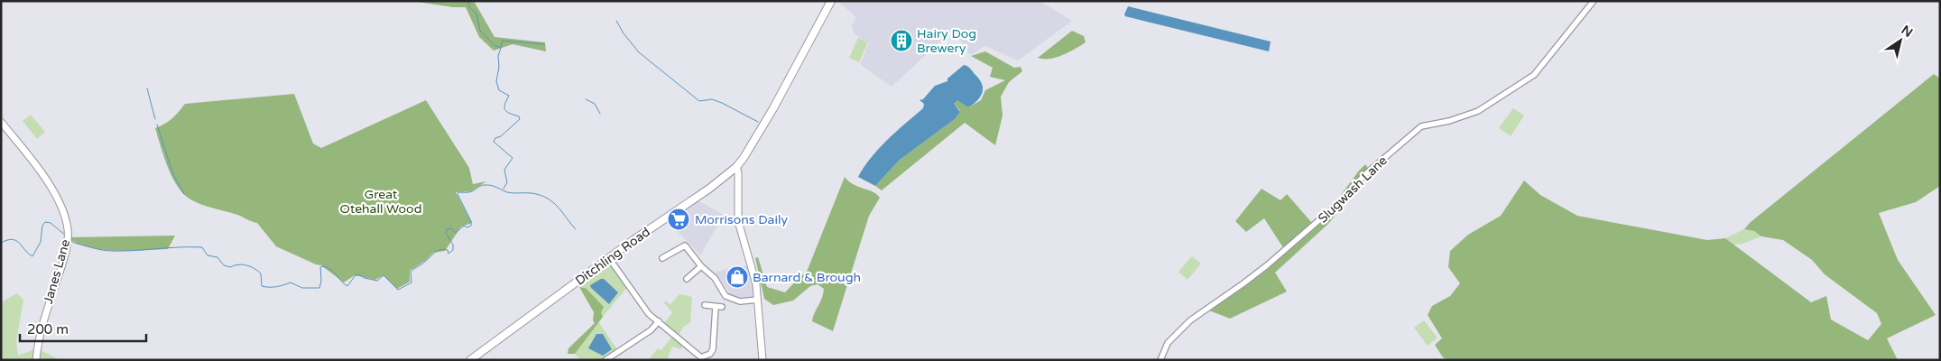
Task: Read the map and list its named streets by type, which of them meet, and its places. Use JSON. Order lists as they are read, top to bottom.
{
  "streets": {
    "main road": ["Ditchling Road"],
    "street": ["Slugwash Lane", "Janes Lane"]
  },
  "parks": ["Great Otehall Wood"],
  "places": {
    "building": ["Hairy Dog Brewery"],
    "supermarket": ["Morrisons Daily"],
    "shop": ["Barnard & Brough"]
  },
  "scale_bar": "200 m",
  "north": "top right"
}
